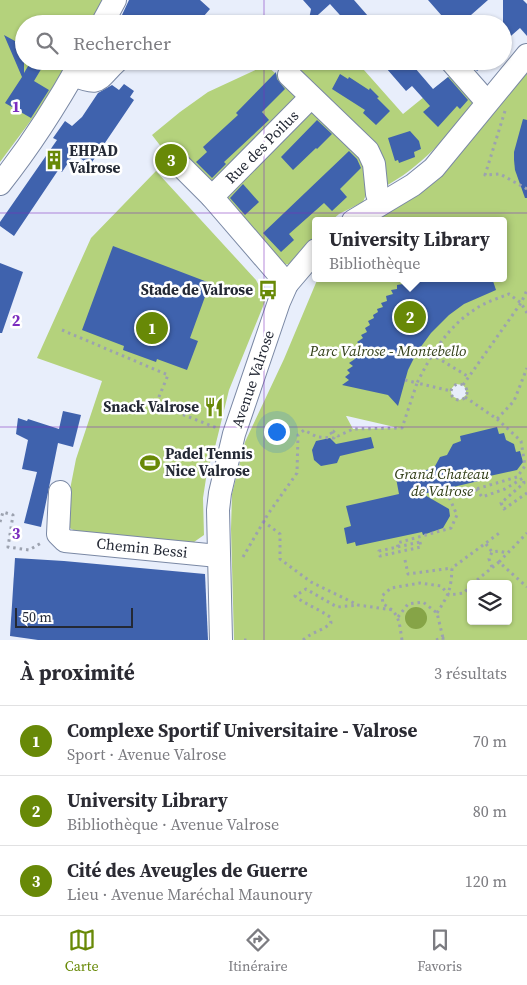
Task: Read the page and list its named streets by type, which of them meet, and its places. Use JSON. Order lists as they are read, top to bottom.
{
  "streets": {
    "street": ["Rue des Poilus", "Avenue Valrose", "Chemin Bessi"]
  },
  "crossings": [
    ["Avenue Valrose", "Chemin Bessi"]
  ],
  "parks": ["Parc Valrose - Montebello", "Grand Chateau de Valrose"],
  "places": {
    "building": ["EHPAD Valrose"],
    "bus stop": ["Stade de Valrose"],
    "restaurant": ["Snack Valrose"],
    "sports": ["Padel Tennis Nice Valrose"]
  },
  "scale_bar": "50 m",
  "page": {
    "search": "Rechercher",
    "pins": ["3", "2", "1"],
    "popup": ["University Library", "Bibliothèque"],
    "scale": "50 m",
    "heading": ["À proximité", "3 résultats"],
    "list": [
      {
        "mark": "1",
        "name": "Complexe Sportif Universitaire - Valrose",
        "note": "Sport · Avenue Valrose",
        "value": "70 m"
      },
      {
        "mark": "2",
        "name": "University Library",
        "note": "Bibliothèque · Avenue Valrose",
        "value": "80 m"
      },
      {
        "mark": "3",
        "name": "Cité des Aveugles de Guerre",
        "note": "Lieu · Avenue Maréchal Maunoury",
        "value": "120 m"
      }
    ],
    "nav": ["Carte", "Itinéraire", "Favoris"]
  },
  "grid": {
    "rows": ["1", "2", "3"]
  }
}
